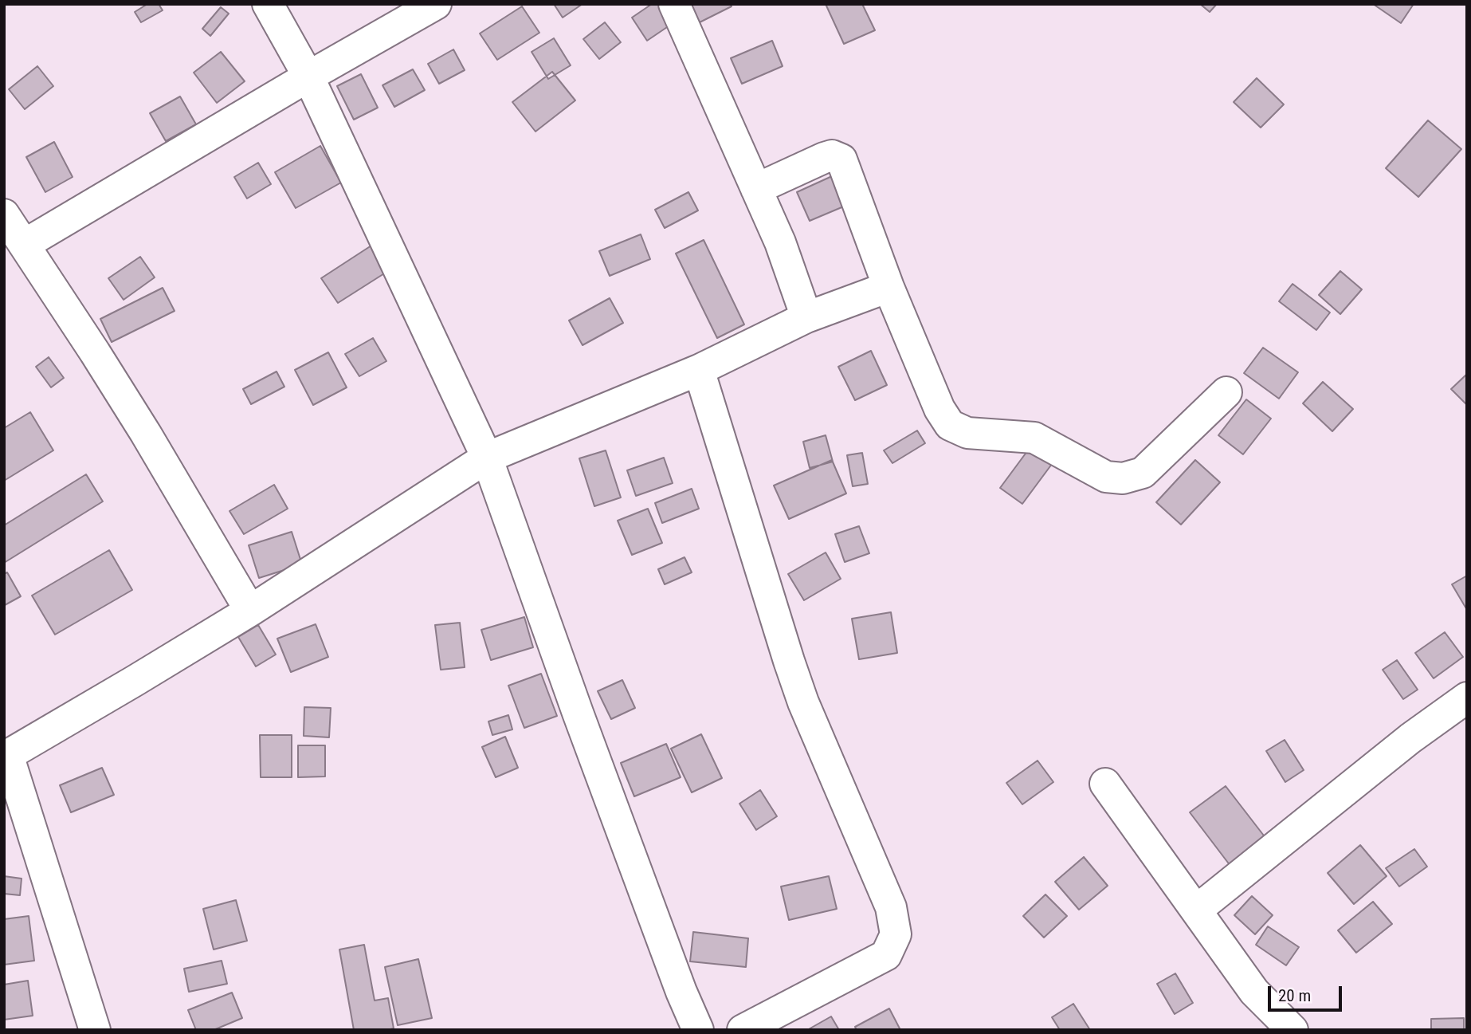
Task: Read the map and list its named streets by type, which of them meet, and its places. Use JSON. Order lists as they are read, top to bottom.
{
  "scale_bar": "20 m"
}
